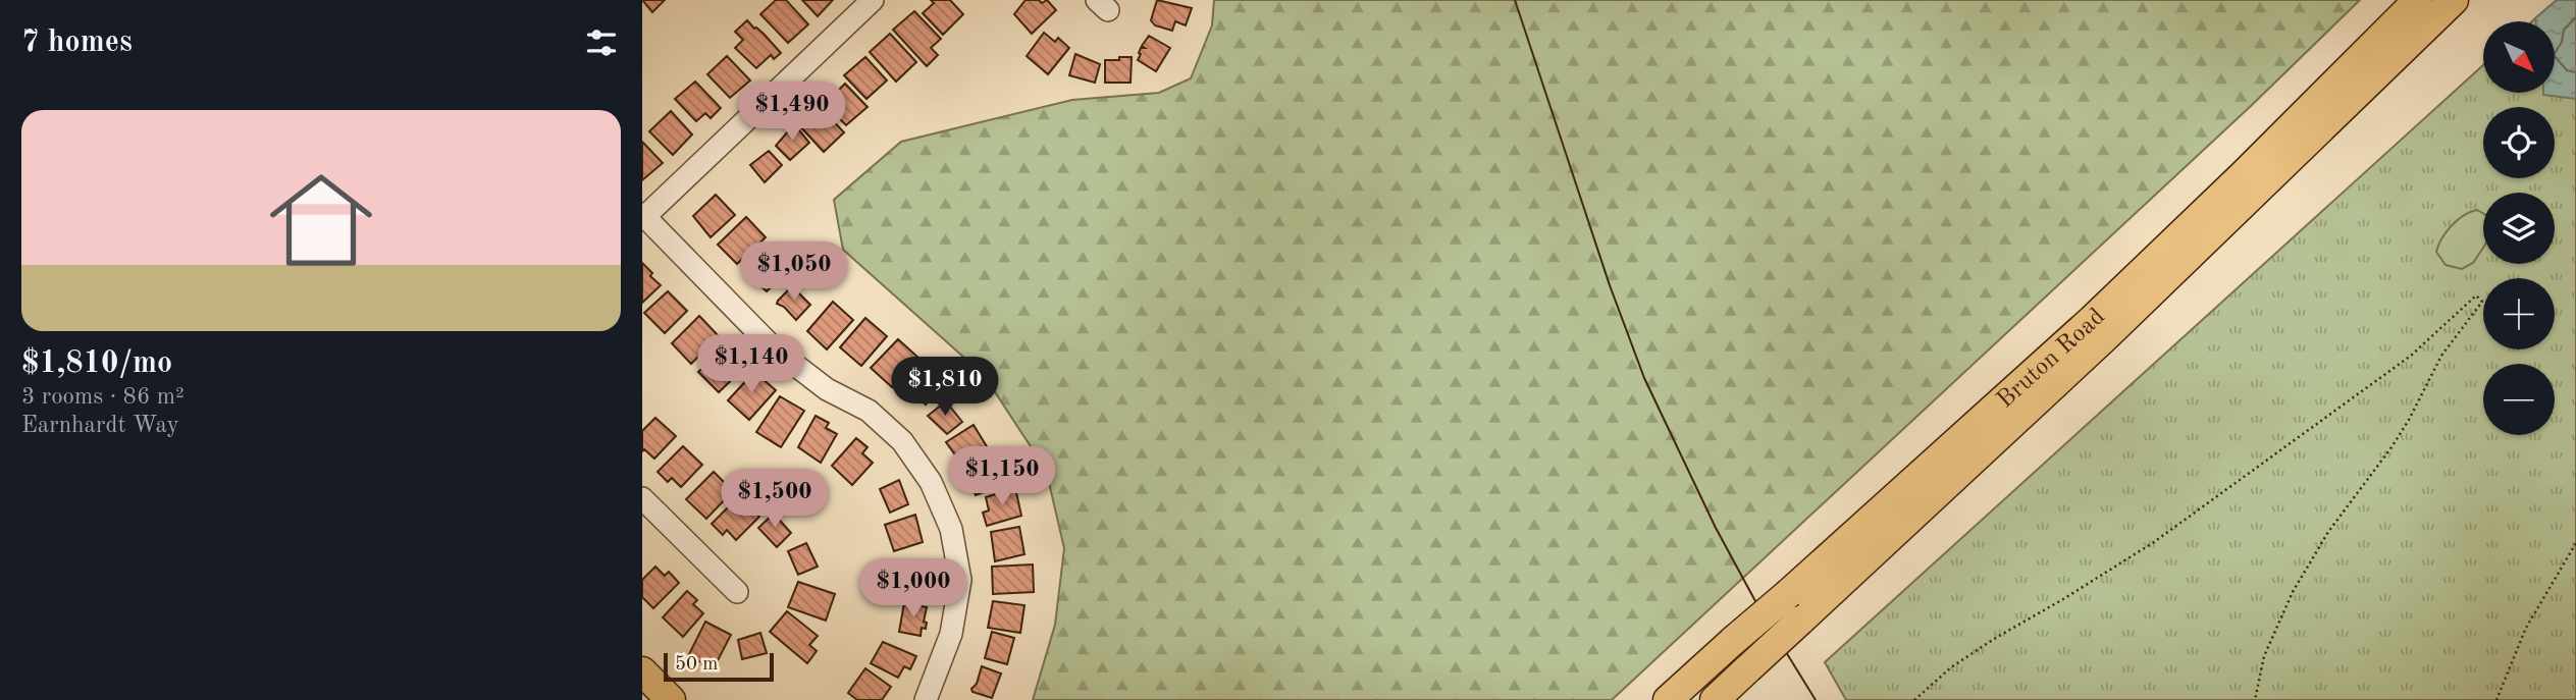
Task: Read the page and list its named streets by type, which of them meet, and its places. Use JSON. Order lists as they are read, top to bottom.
{
  "streets": {
    "main road": ["Bruton Road"]
  },
  "scale_bar": "50 m",
  "north": "bottom right",
  "page": {
    "heading": "7 homes",
    "map_buttons": ["+", "−"],
    "price": [
      "$1,490",
      "$1,050",
      "$1,140",
      "$1,810",
      "$1,150",
      "$1,500",
      "$1,000"
    ],
    "list": [
      {
        "name": "$1,810/mo",
        "note": "3 rooms · 86 m² · Earnhardt Way"
      }
    ],
    "scale": "50 m"
  }
}
